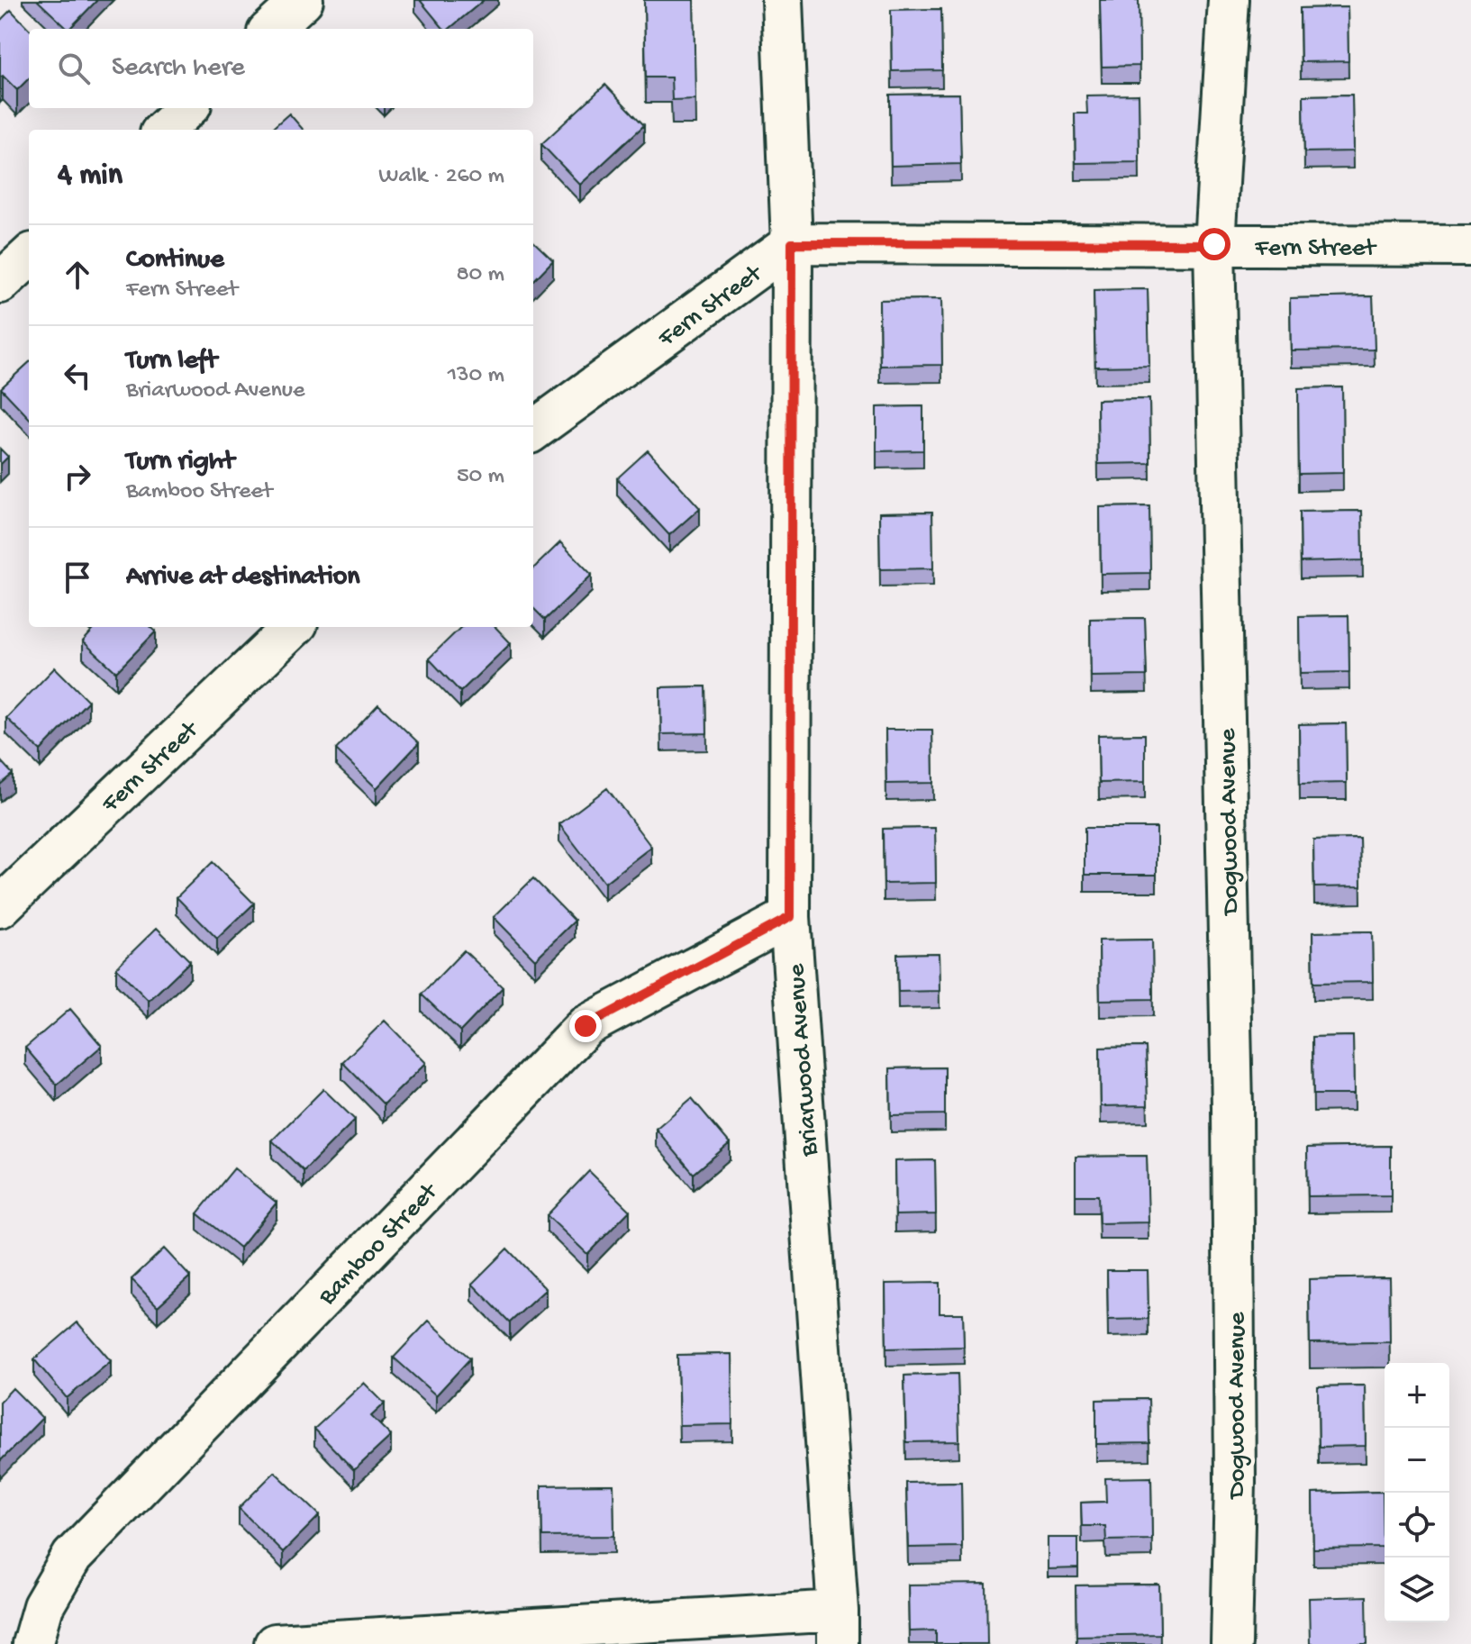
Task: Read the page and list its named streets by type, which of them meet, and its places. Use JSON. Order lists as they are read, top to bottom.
{
  "streets": {
    "street": [
      "Fern Street",
      "Dogwood Avenue",
      "Briarwood Avenue",
      "Bamboo Street"
    ]
  },
  "crossings": [
    ["Fern Street", "Dogwood Avenue"],
    ["Fern Street", "Briarwood Avenue"],
    ["Briarwood Avenue", "Bamboo Street"]
  ],
  "page": {
    "search": "Search here",
    "heading": ["4 min", "Walk · 260 m"],
    "list": [
      ["Continue", "Fern Street", "80 m"],
      ["Turn left", "Briarwood Avenue", "130 m"],
      ["Turn right", "Bamboo Street", "50 m"],
      "Arrive at destination"
    ],
    "map_buttons": ["+", "−"]
  }
}
